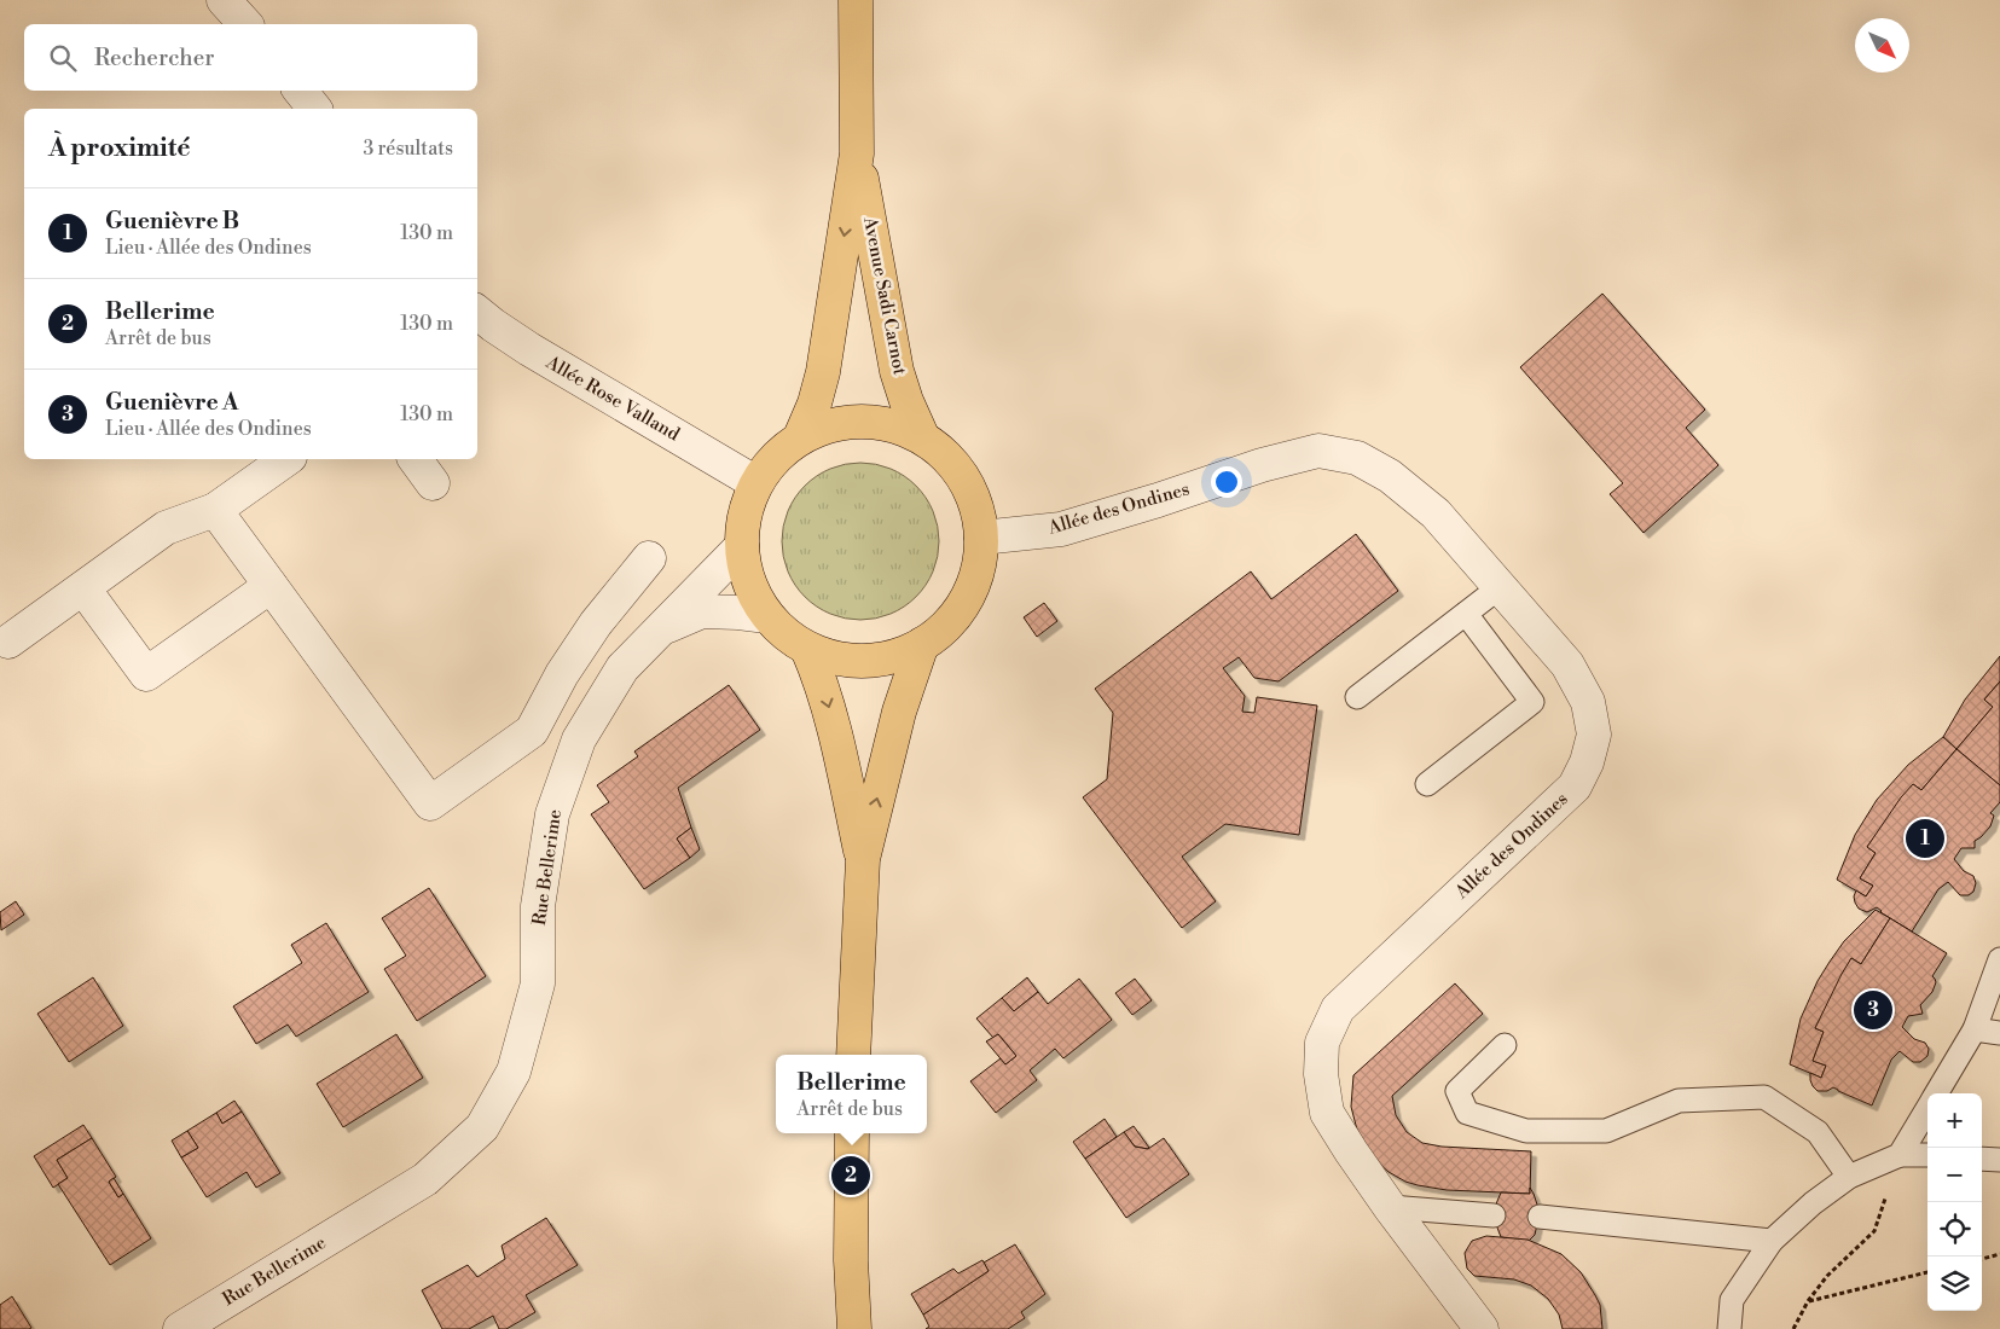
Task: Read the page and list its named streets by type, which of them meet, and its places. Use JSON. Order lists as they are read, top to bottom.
{
  "streets": {
    "main road": ["Avenue Sadi Carnot"],
    "street": ["Allée Rose Valland", "Allée des Ondines", "Rue Bellerime"]
  },
  "north": "bottom right",
  "page": {
    "search": "Rechercher",
    "heading": ["À proximité", "3 résultats"],
    "list": [
      {
        "mark": "1",
        "name": "Guenièvre B",
        "note": "Lieu · Allée des Ondines",
        "value": "130 m"
      },
      {
        "mark": "2",
        "name": "Bellerime",
        "note": "Arrêt de bus",
        "value": "130 m"
      },
      {
        "mark": "3",
        "name": "Guenièvre A",
        "note": "Lieu · Allée des Ondines",
        "value": "130 m"
      }
    ],
    "pins": ["1", "3", "2"],
    "popup": ["Bellerime", "Arrêt de bus"],
    "map_buttons": ["+", "−"]
  }
}
